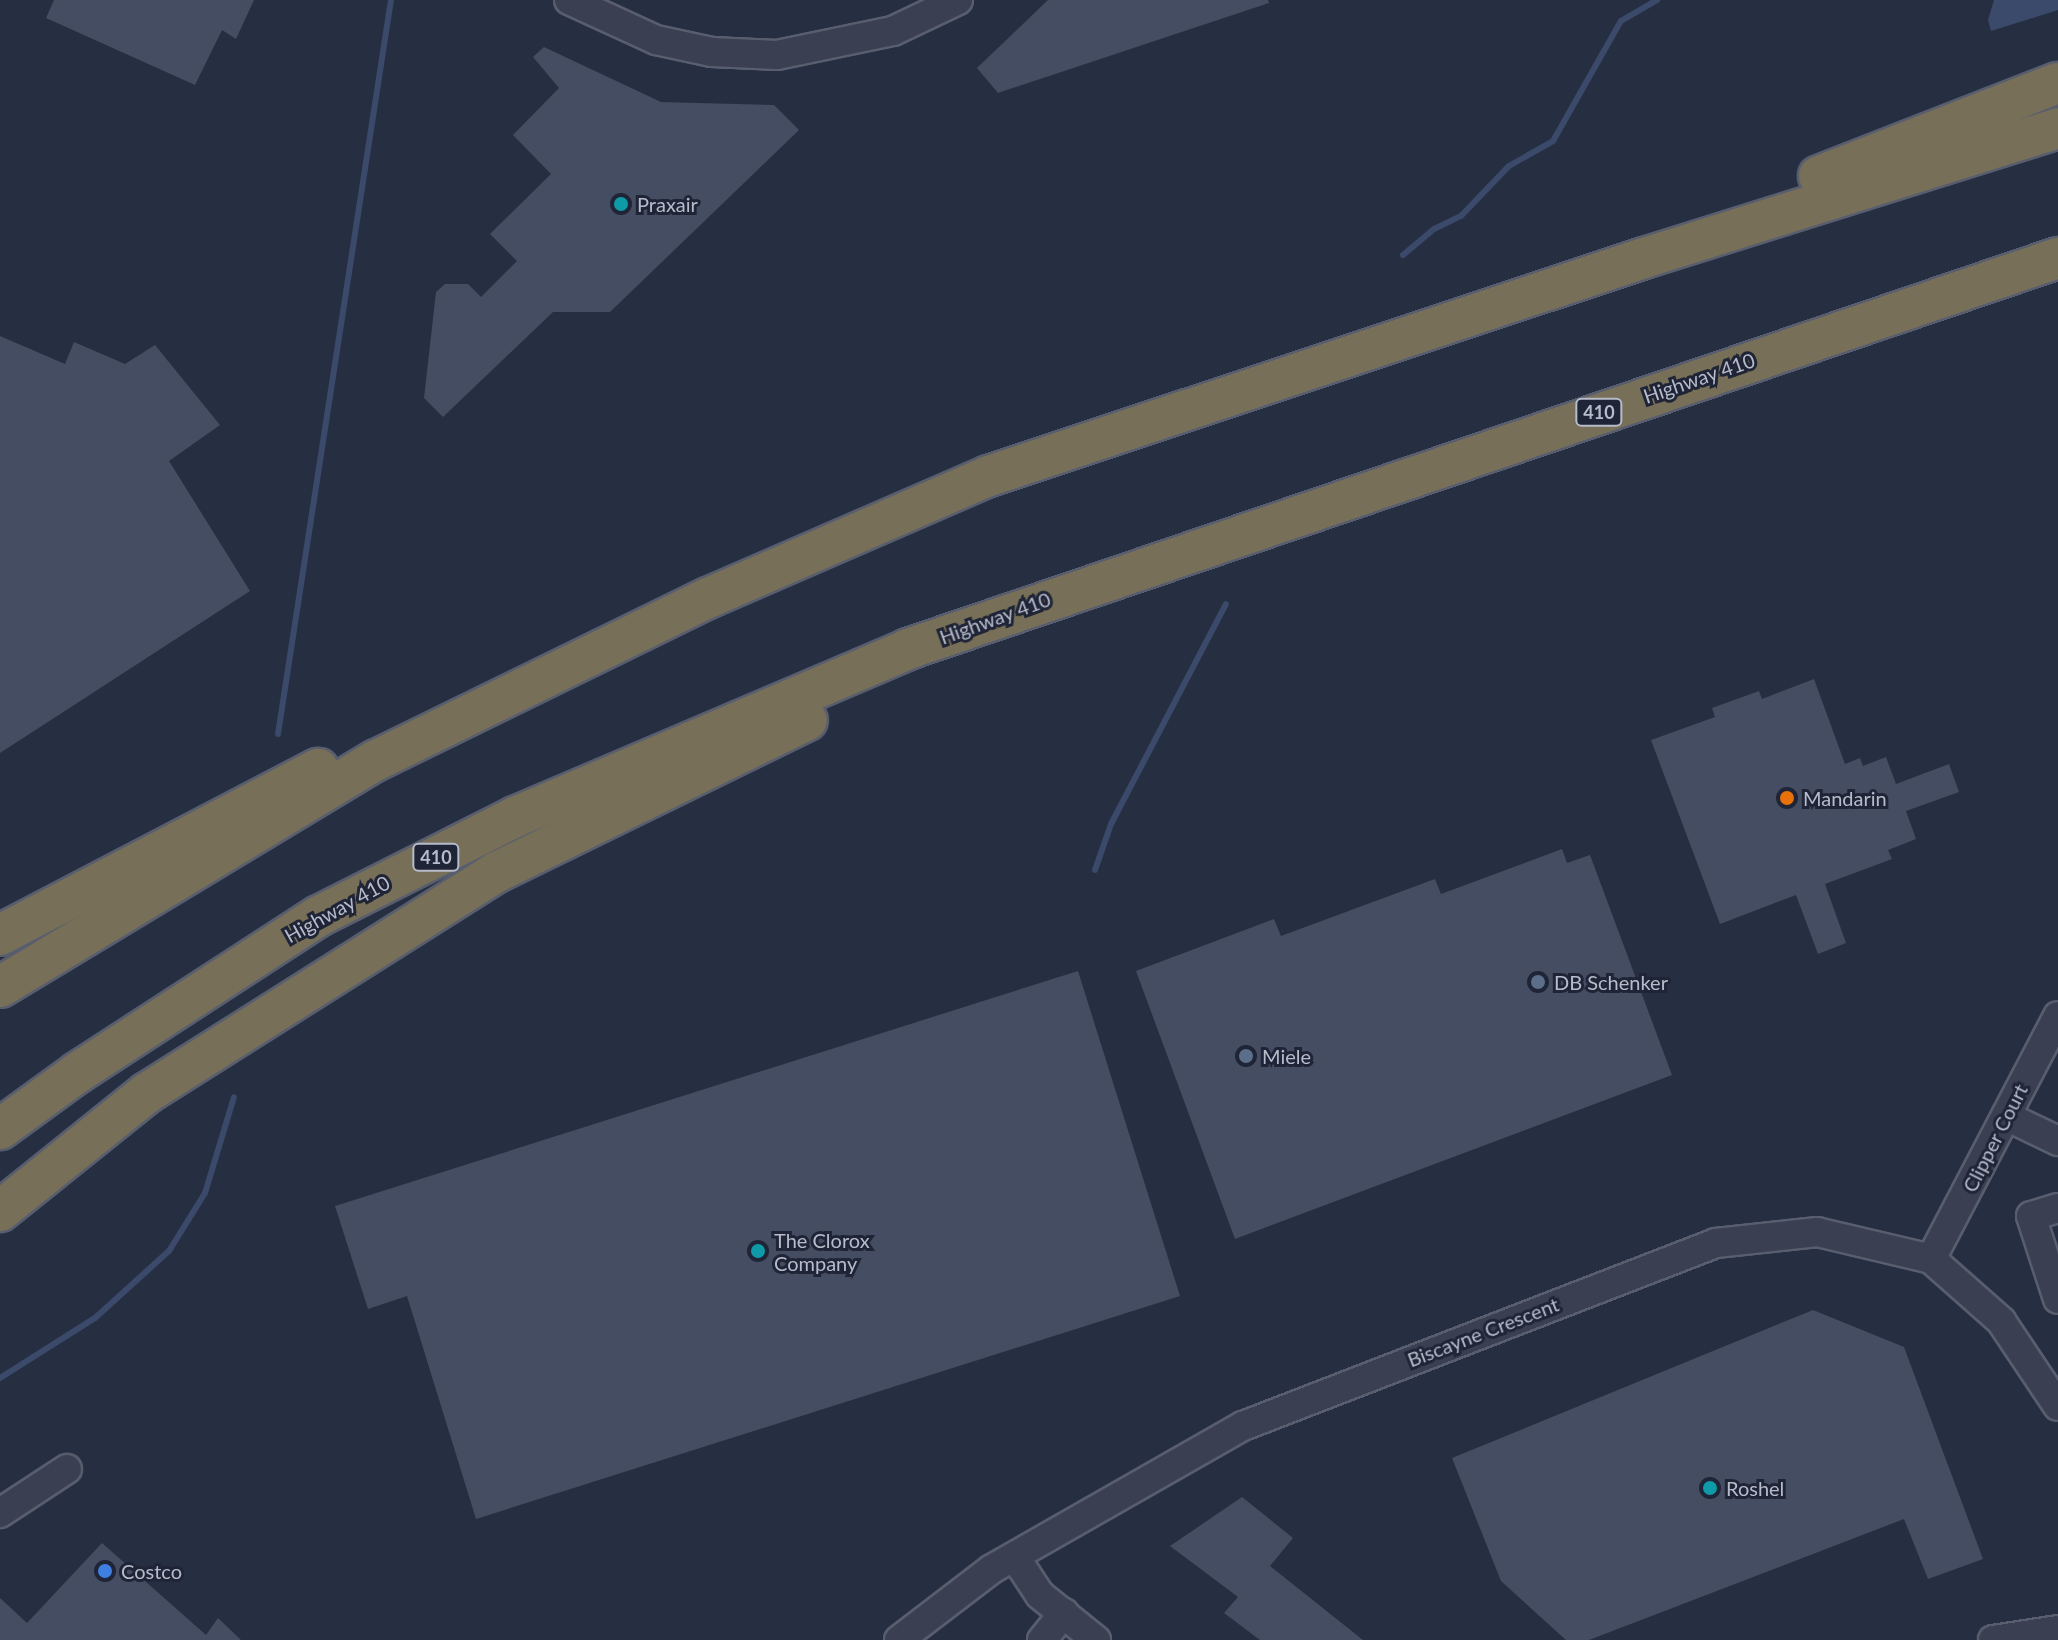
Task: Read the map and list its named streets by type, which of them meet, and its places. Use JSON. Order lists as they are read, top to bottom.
{
  "streets": {
    "highway": ["Highway 410", "410"],
    "street": ["Clipper Court", "Biscayne Crescent"]
  },
  "crossings": [
    ["Clipper Court", "Biscayne Crescent"]
  ],
  "places": [
    "Praxair",
    "Mandarin",
    "DB Schenker",
    "Miele",
    "The Clorox Company",
    "Roshel",
    "Costco"
  ]
}
